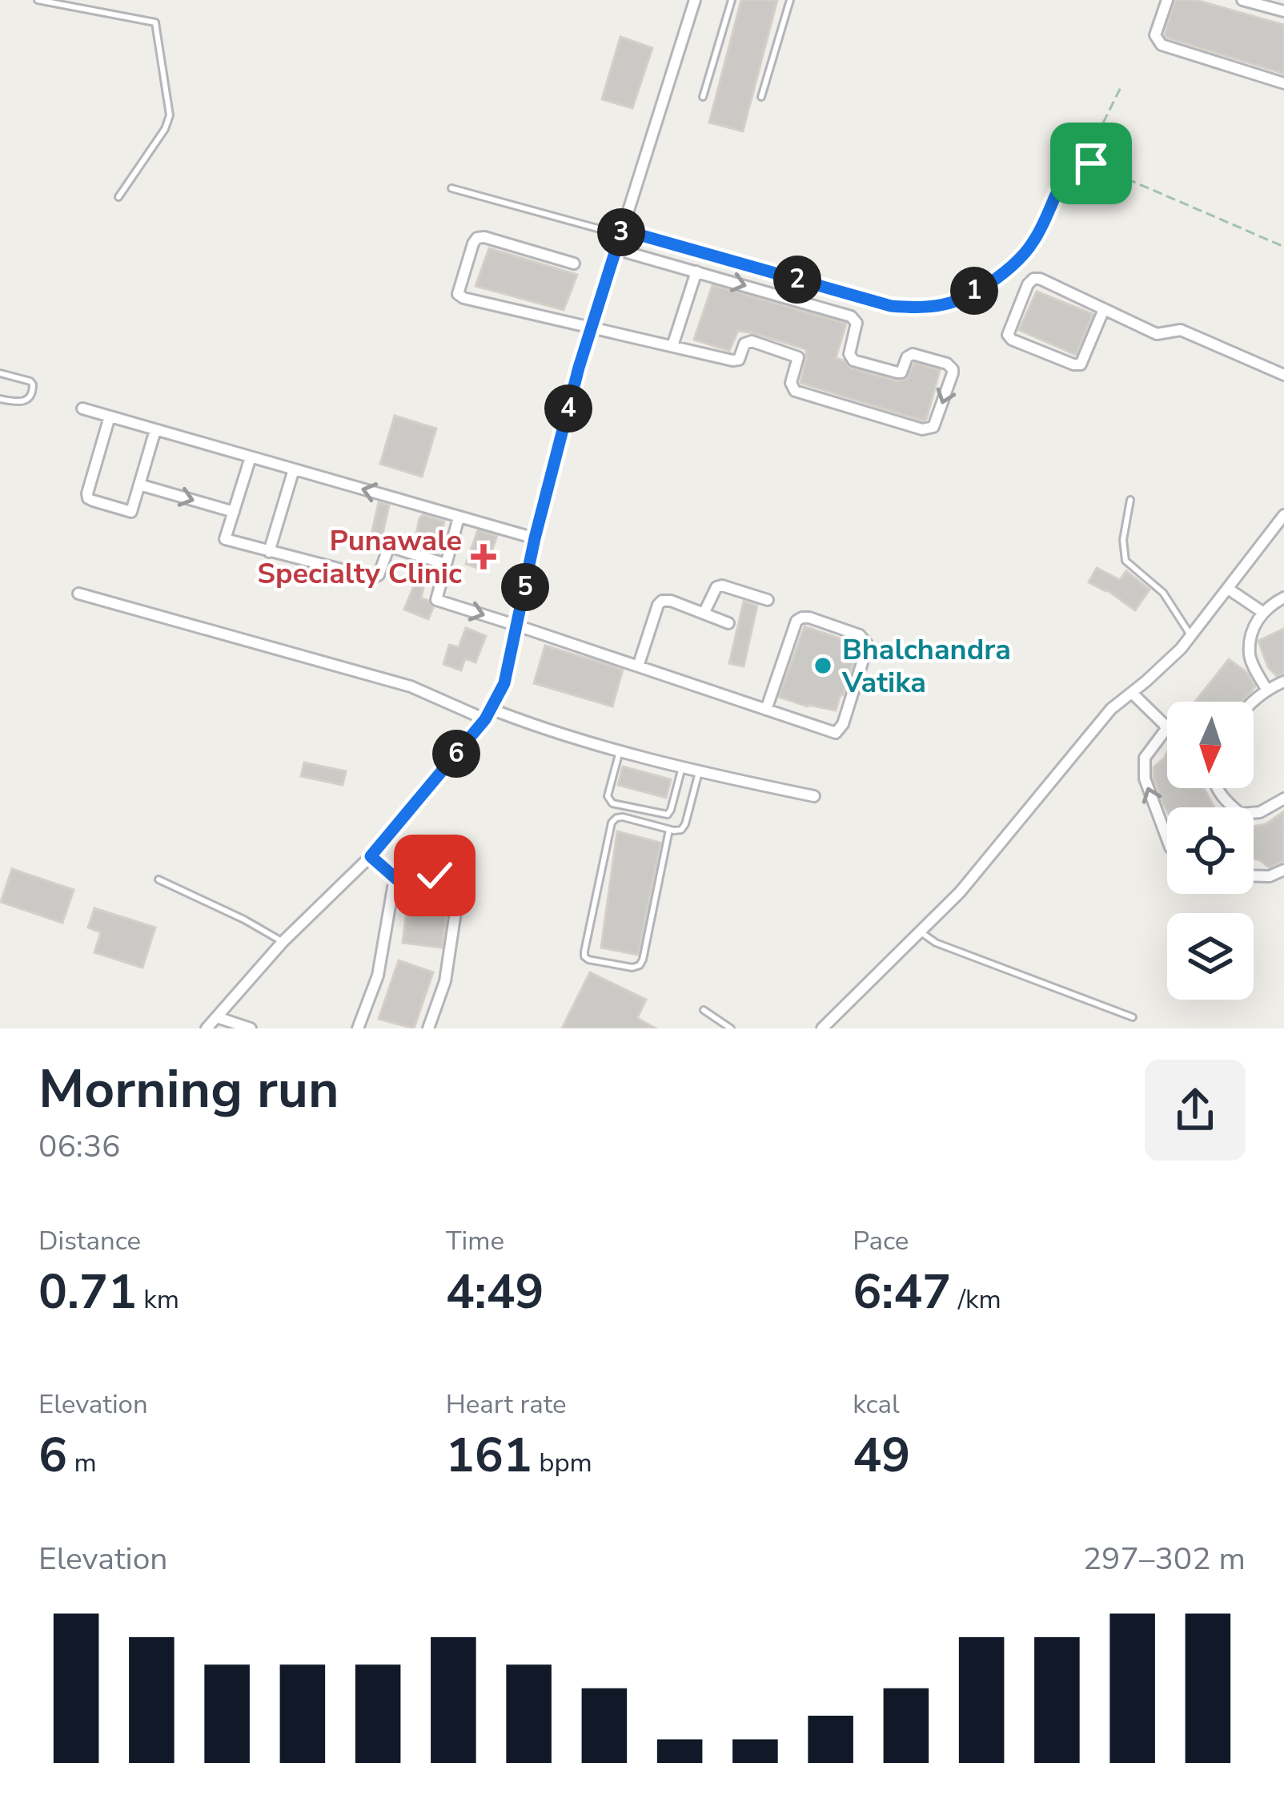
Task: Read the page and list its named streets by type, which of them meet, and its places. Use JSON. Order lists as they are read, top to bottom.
{
  "places": {
    "health": ["Punawale Specialty Clinic"],
    "other": ["Bhalchandra Vatika"]
  },
  "north": "bottom",
  "page": {
    "pins": [
      "3",
      "2",
      "1",
      "4",
      "5",
      "6"
    ],
    "heading": ["Morning run", "06:36"],
    "stats": [
      ["Distance", "0.71 km"],
      ["Time", "4:49"],
      ["Pace", "6:47 /km"],
      ["Elevation", "6 m"],
      ["Heart rate", "161 bpm"],
      ["kcal", "49"]
    ],
    "chart": ["Elevation", "297–302 m"]
  }
}
